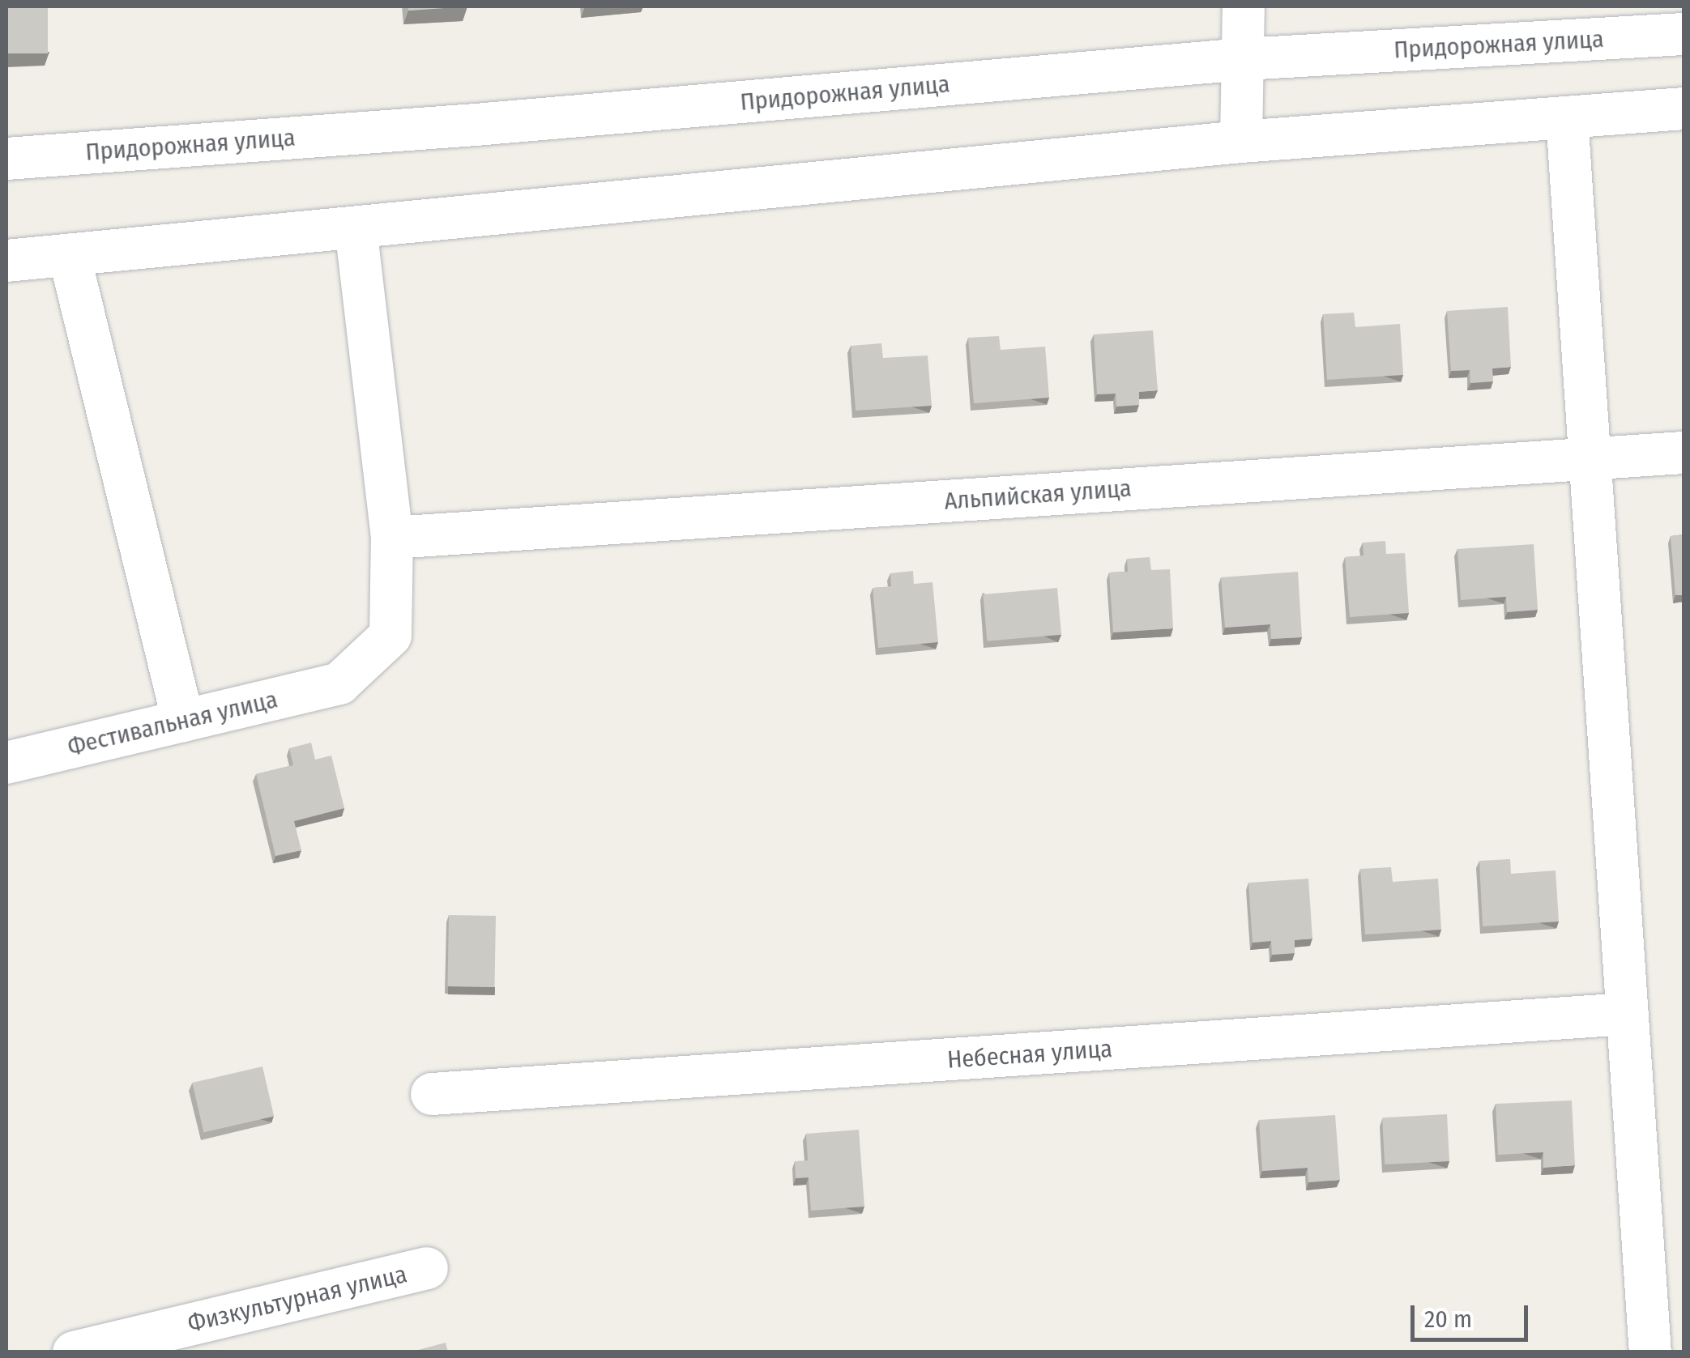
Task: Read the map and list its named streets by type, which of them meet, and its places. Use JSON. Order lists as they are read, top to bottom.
{
  "streets": {
    "street": [
      "Придорожная улица",
      "Альпийская улица",
      "Фестивальная улица",
      "Небесная улица",
      "Физкультурная улица"
    ]
  },
  "crossings": [
    ["Альпийская улица", "Фестивальная улица"]
  ],
  "scale_bar": "20 m"
}
